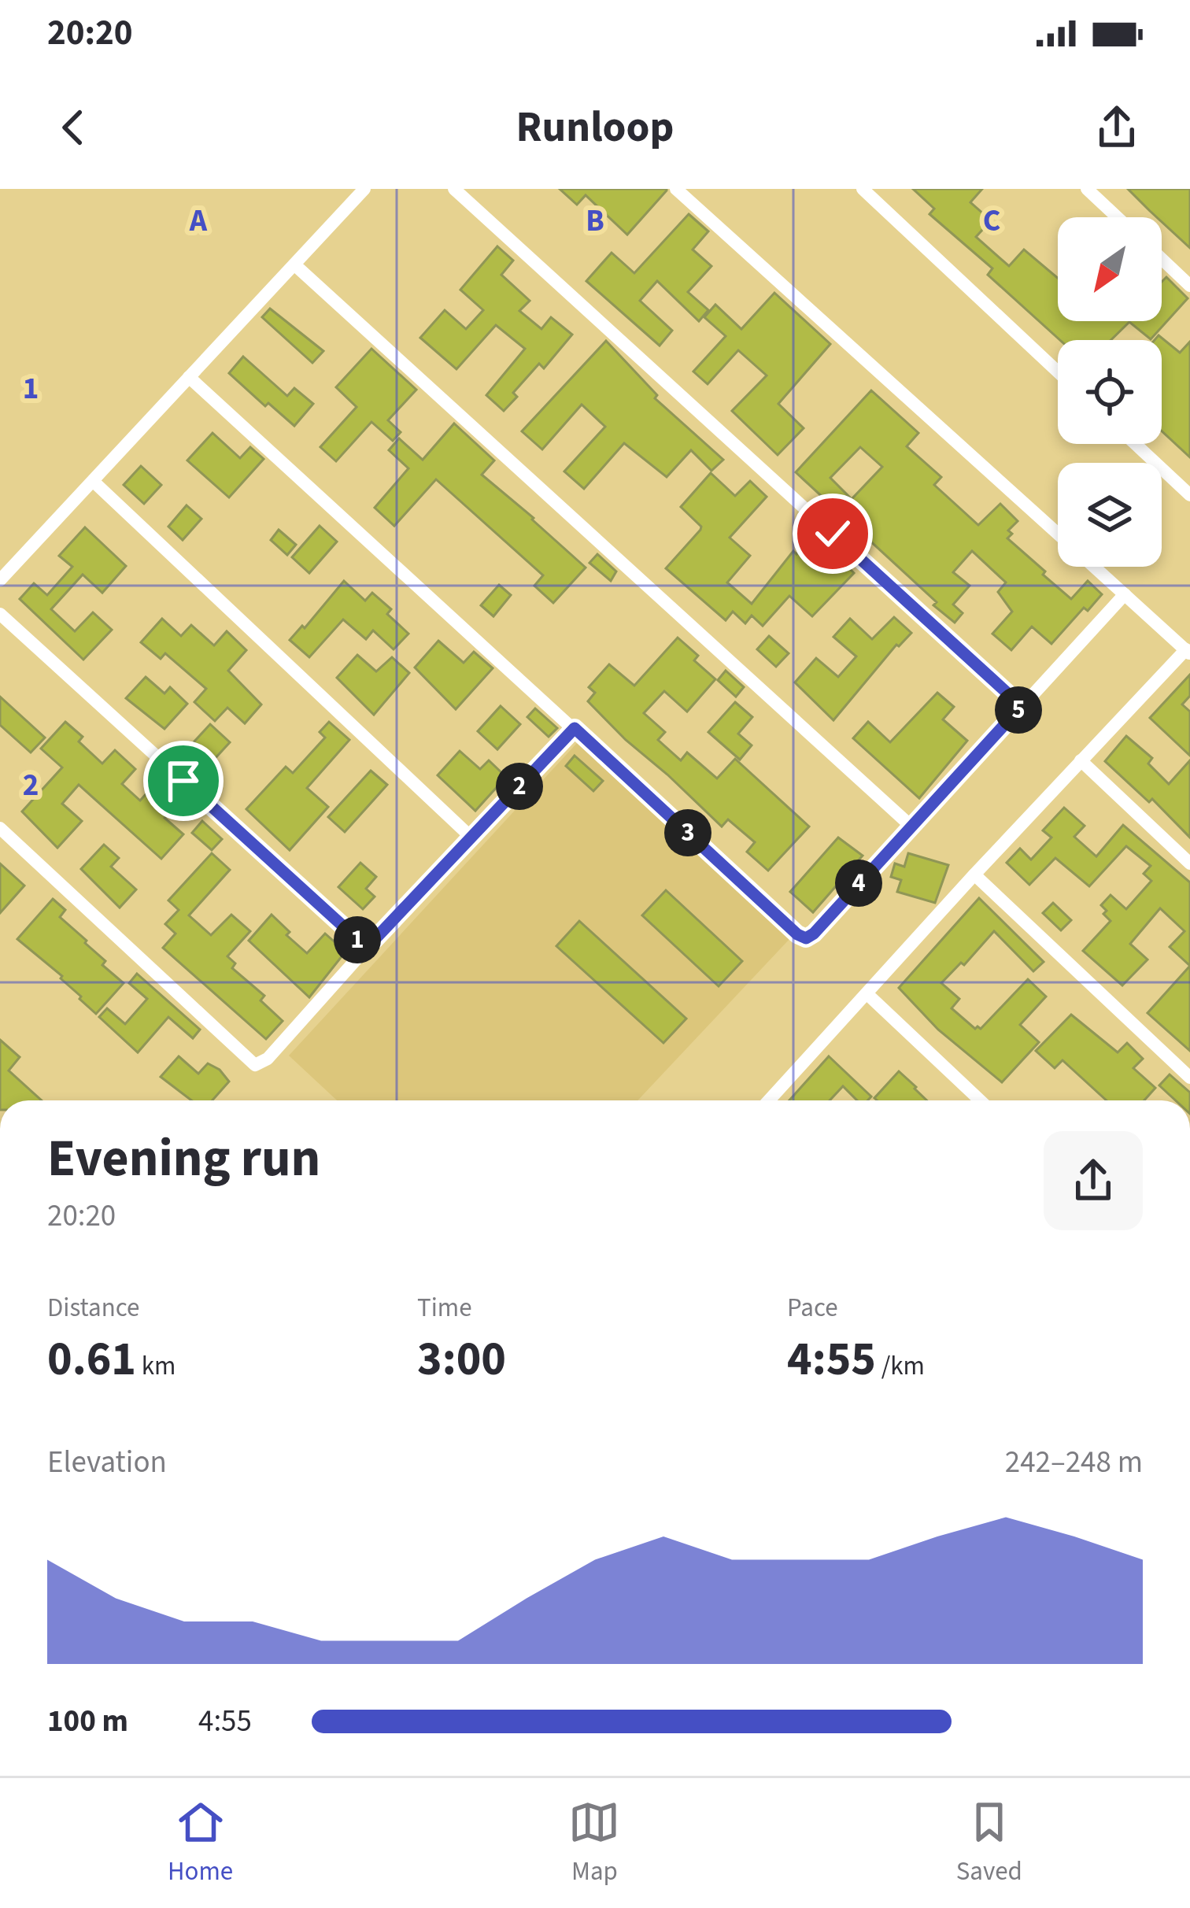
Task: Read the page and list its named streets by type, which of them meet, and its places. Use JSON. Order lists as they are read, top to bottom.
{
  "north": "bottom left",
  "page": {
    "status": "20:20",
    "header": "Runloop",
    "pins": [
      "5",
      "2",
      "3",
      "4",
      "1"
    ],
    "heading": ["Evening run", "20:20"],
    "stats": [
      ["Distance", "0.61 km"],
      ["Time", "3:00"],
      ["Pace", "4:55 /km"]
    ],
    "chart": ["Elevation", "242–248 m"],
    "list": [
      {
        "name": "100 m",
        "note": "4:55"
      }
    ],
    "tabs": ["Home", "Map", "Saved"]
  },
  "grid": {
    "columns": ["A", "B", "C"],
    "rows": ["1", "2"]
  }
}
